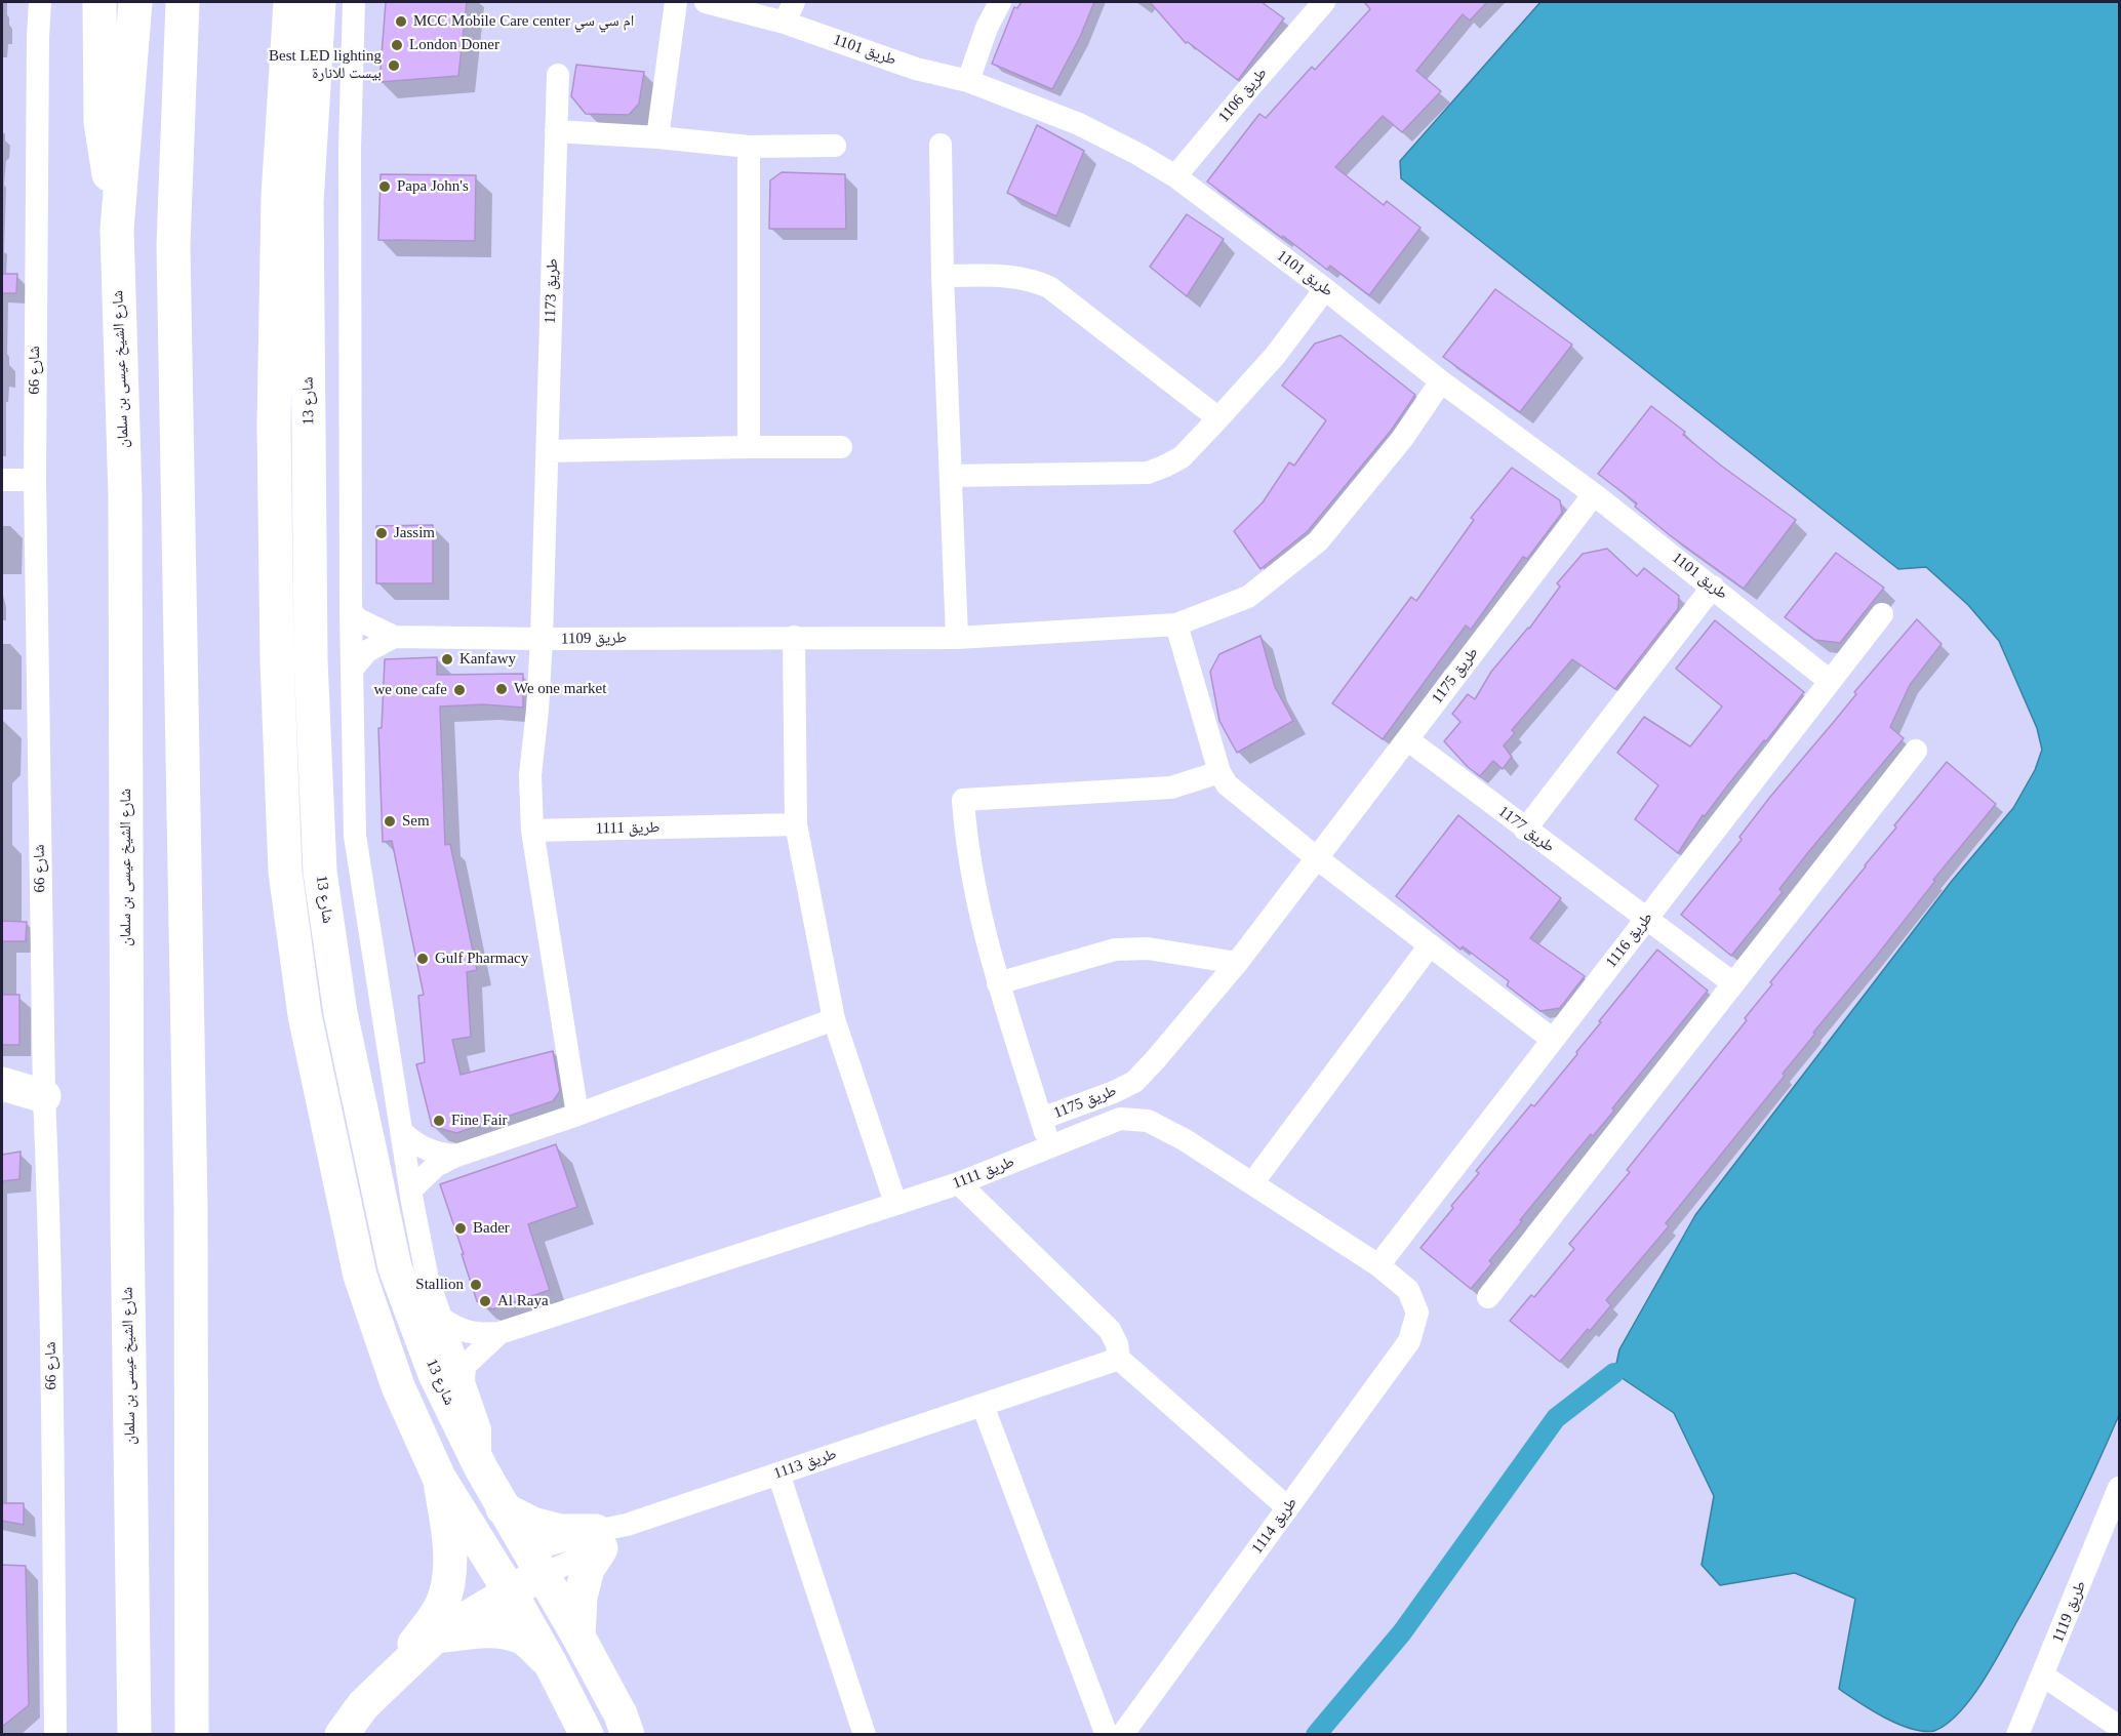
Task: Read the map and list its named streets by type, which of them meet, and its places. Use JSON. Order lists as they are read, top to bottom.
{
  "streets": {
    "main road": ["شارع الشيخ عيسى بن سلمان", "شارع 13"],
    "street": [
      "طريق 1101",
      "طريق 1106",
      "طريق 1173",
      "شارع 66",
      "طريق 1109",
      "طريق 1175",
      "طريق 1111",
      "طريق 1177",
      "طريق 1116",
      "طريق 1113",
      "طريق 1114",
      "طريق 1119"
    ]
  },
  "crossings": [
    ["طريق 1101", "طريق 1106"],
    ["طريق 1101", "طريق 1109"],
    ["طريق 1101", "طريق 1175"],
    ["طريق 1101", "طريق 1116"],
    ["طريق 1173", "طريق 1109"],
    ["طريق 1173", "طريق 1111"],
    ["شارع 13", "طريق 1113"],
    ["طريق 1175", "طريق 1177"],
    ["طريق 1111", "طريق 1116"],
    ["طريق 1111", "طريق 1114"],
    ["طريق 1177", "طريق 1116"]
  ],
  "places": [
    "MCC Mobile Care center ام سي سي",
    "London Doner",
    "Best LED lighting بيست للانارة",
    "Papa John's",
    "Jassim",
    "Kanfawy",
    "We one market",
    "we one cafe",
    "Sem",
    "Gulf Pharmacy",
    "Fine Fair",
    "Bader",
    "Stallion",
    "Al Raya"
  ]
}
